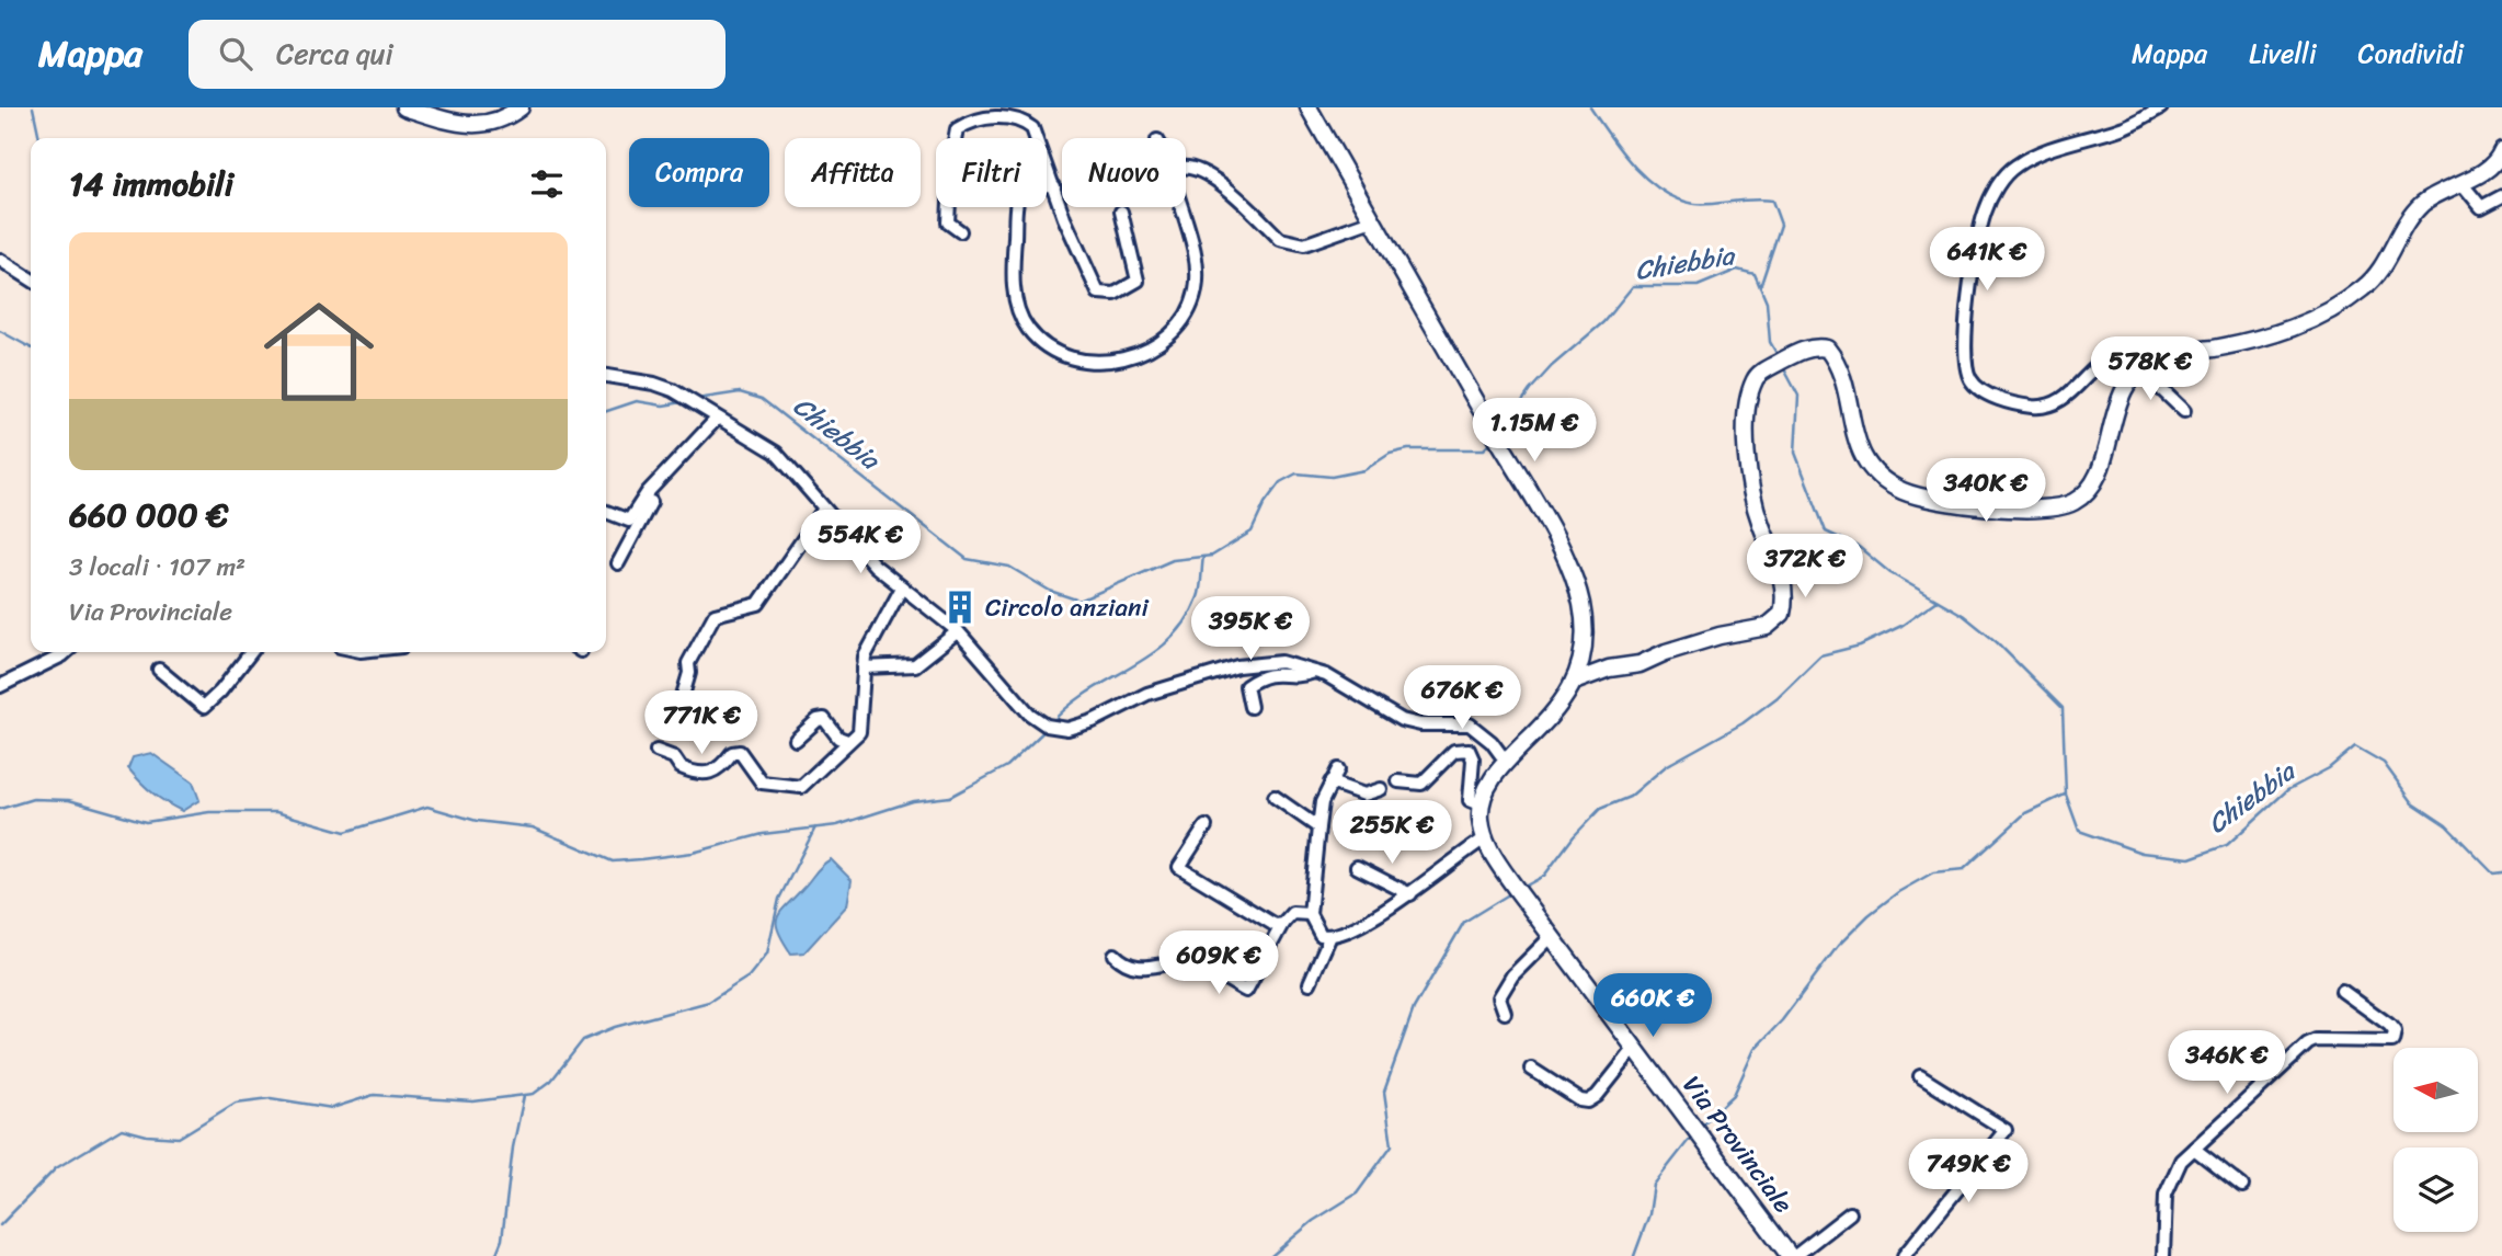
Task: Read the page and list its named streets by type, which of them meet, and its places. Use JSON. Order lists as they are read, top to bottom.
{
  "streets": {
    "street": ["Via Provinciale"]
  },
  "water": ["Chiebbia"],
  "places": {
    "building": ["Circolo anziani"]
  },
  "north": "left",
  "page": {
    "header": "Mappa",
    "search": "Cerca qui",
    "nav": ["Mappa", "Livelli", "Condividi"],
    "chip": [
      "Compra",
      "Affitta",
      "Filtri",
      "Nuovo"
    ],
    "heading": "14 immobili",
    "price": [
      "641K €",
      "578K €",
      "1.15M €",
      "340K €",
      "554K €",
      "372K €",
      "395K €",
      "676K €",
      "771K €",
      "255K €",
      "609K €",
      "660K €",
      "346K €",
      "749K €"
    ],
    "list": [
      {
        "name": "660 000 €",
        "note": "3 locali · 107 m² · Via Provinciale"
      }
    ]
  }
}
